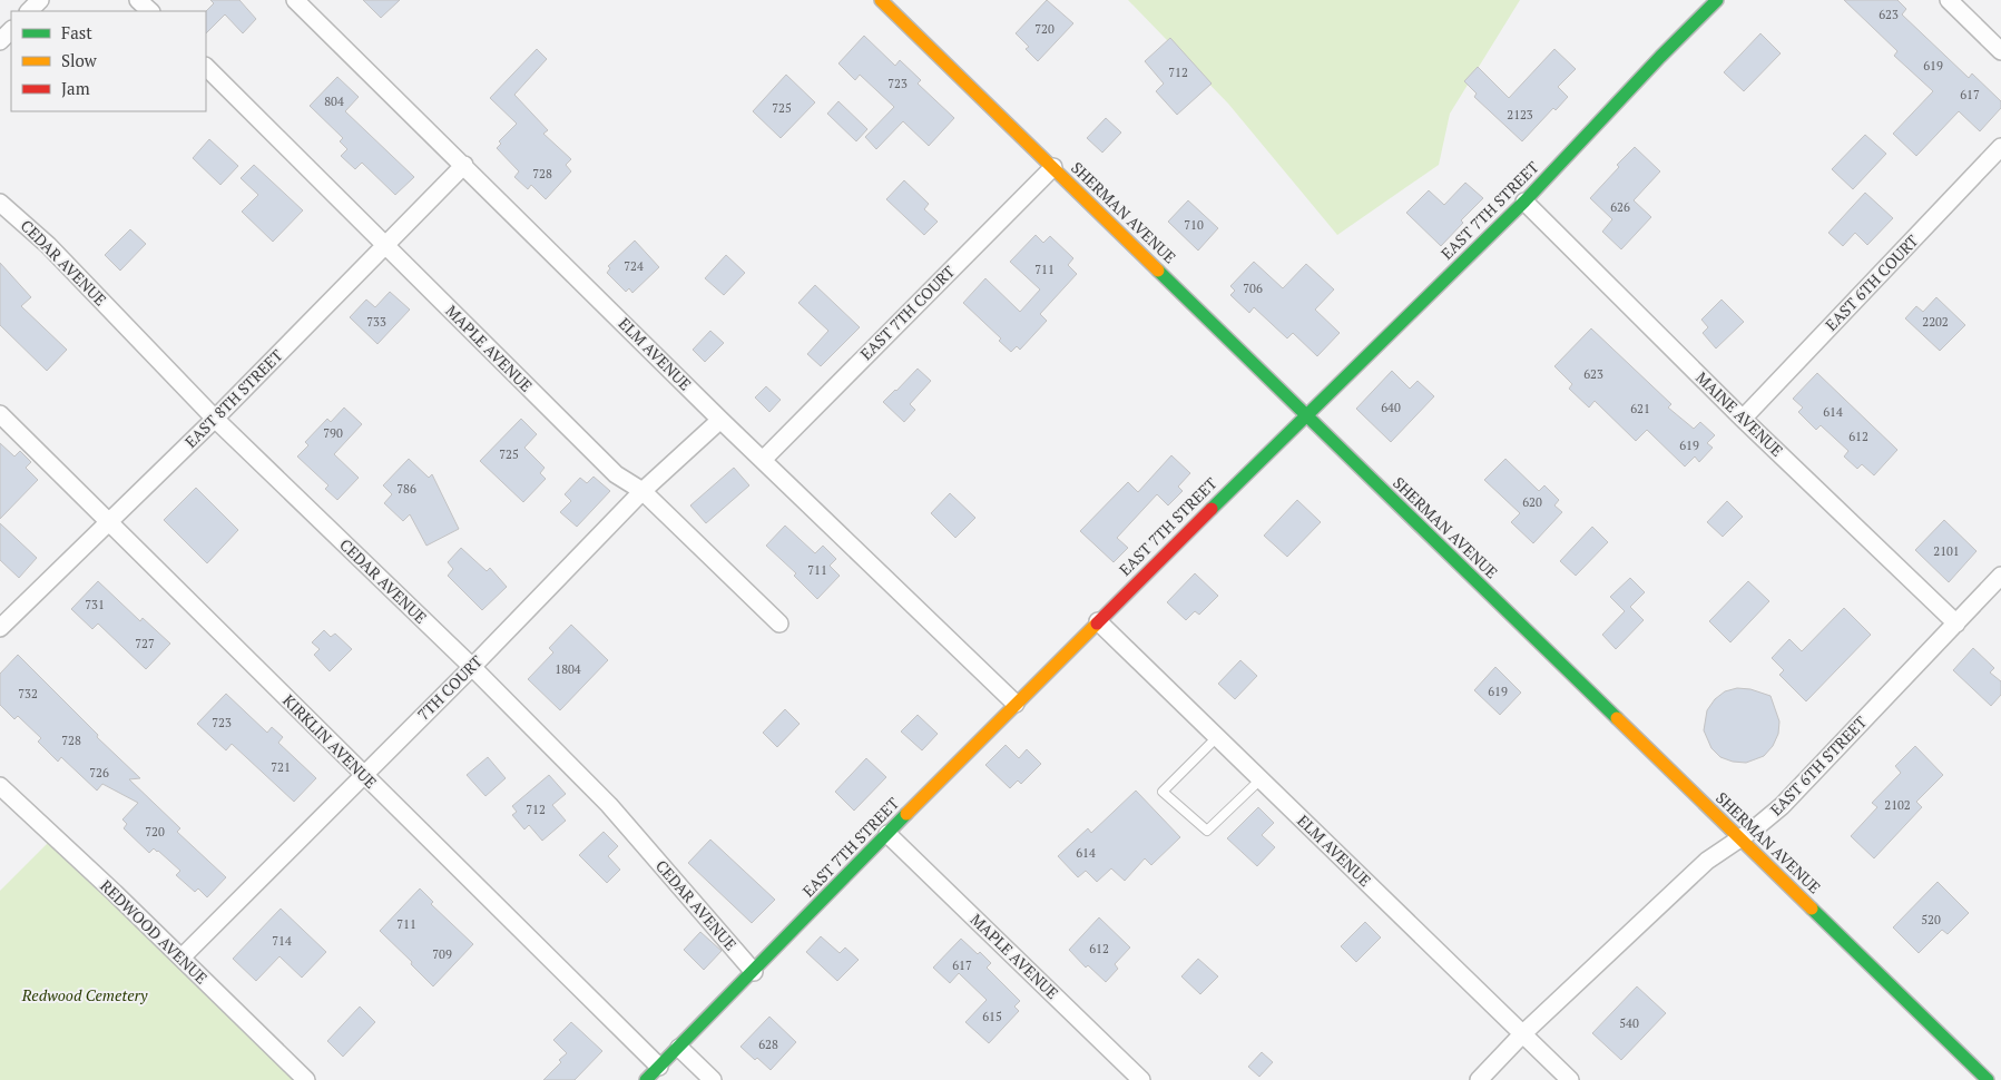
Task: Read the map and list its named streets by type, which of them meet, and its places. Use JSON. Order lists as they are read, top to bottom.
{
  "streets": {
    "street": [
      "EAST 7TH STREET",
      "SHERMAN AVENUE",
      "CEDAR AVENUE",
      "EAST 6TH COURT",
      "EAST 7TH COURT",
      "MAPLE AVENUE",
      "ELM AVENUE",
      "EAST 8TH STREET",
      "MAINE AVENUE",
      "7TH COURT",
      "KIRKLIN AVENUE",
      "EAST 6TH STREET",
      "REDWOOD AVENUE"
    ]
  },
  "crossings": [
    ["EAST 7TH STREET", "SHERMAN AVENUE"],
    ["EAST 7TH STREET", "CEDAR AVENUE"],
    ["EAST 7TH STREET", "MAPLE AVENUE"],
    ["EAST 7TH STREET", "ELM AVENUE"],
    ["EAST 7TH STREET", "MAINE AVENUE"],
    ["EAST 7TH STREET", "KIRKLIN AVENUE"],
    ["SHERMAN AVENUE", "EAST 7TH COURT"],
    ["SHERMAN AVENUE", "EAST 6TH STREET"],
    ["CEDAR AVENUE", "EAST 8TH STREET"],
    ["CEDAR AVENUE", "7TH COURT"],
    ["EAST 6TH COURT", "MAINE AVENUE"],
    ["EAST 7TH COURT", "ELM AVENUE"],
    ["MAPLE AVENUE", "EAST 8TH STREET"],
    ["MAPLE AVENUE", "7TH COURT"],
    ["ELM AVENUE", "EAST 8TH STREET"],
    ["ELM AVENUE", "7TH COURT"],
    ["ELM AVENUE", "EAST 6TH STREET"],
    ["EAST 8TH STREET", "KIRKLIN AVENUE"],
    ["MAINE AVENUE", "EAST 6TH STREET"],
    ["7TH COURT", "KIRKLIN AVENUE"],
    ["7TH COURT", "REDWOOD AVENUE"]
  ],
  "parks": ["Redwood Cemetery"],
  "house_numbers": [
    "623",
    "720",
    "619",
    "712",
    "723",
    "617",
    "804",
    "725",
    "2123",
    "728",
    "626",
    "710",
    "724",
    "711",
    "706",
    "733",
    "2202",
    "623",
    "640",
    "621",
    "614",
    "790",
    "612",
    "619",
    "725",
    "786",
    "620",
    "2101",
    "711",
    "731",
    "727",
    "1804",
    "619",
    "732",
    "723",
    "728",
    "721",
    "726",
    "2102",
    "712",
    "720",
    "614",
    "520",
    "711",
    "714",
    "612",
    "709",
    "617",
    "615",
    "540",
    "628"
  ],
  "legend": ["Fast", "Slow", "Jam"]
}
